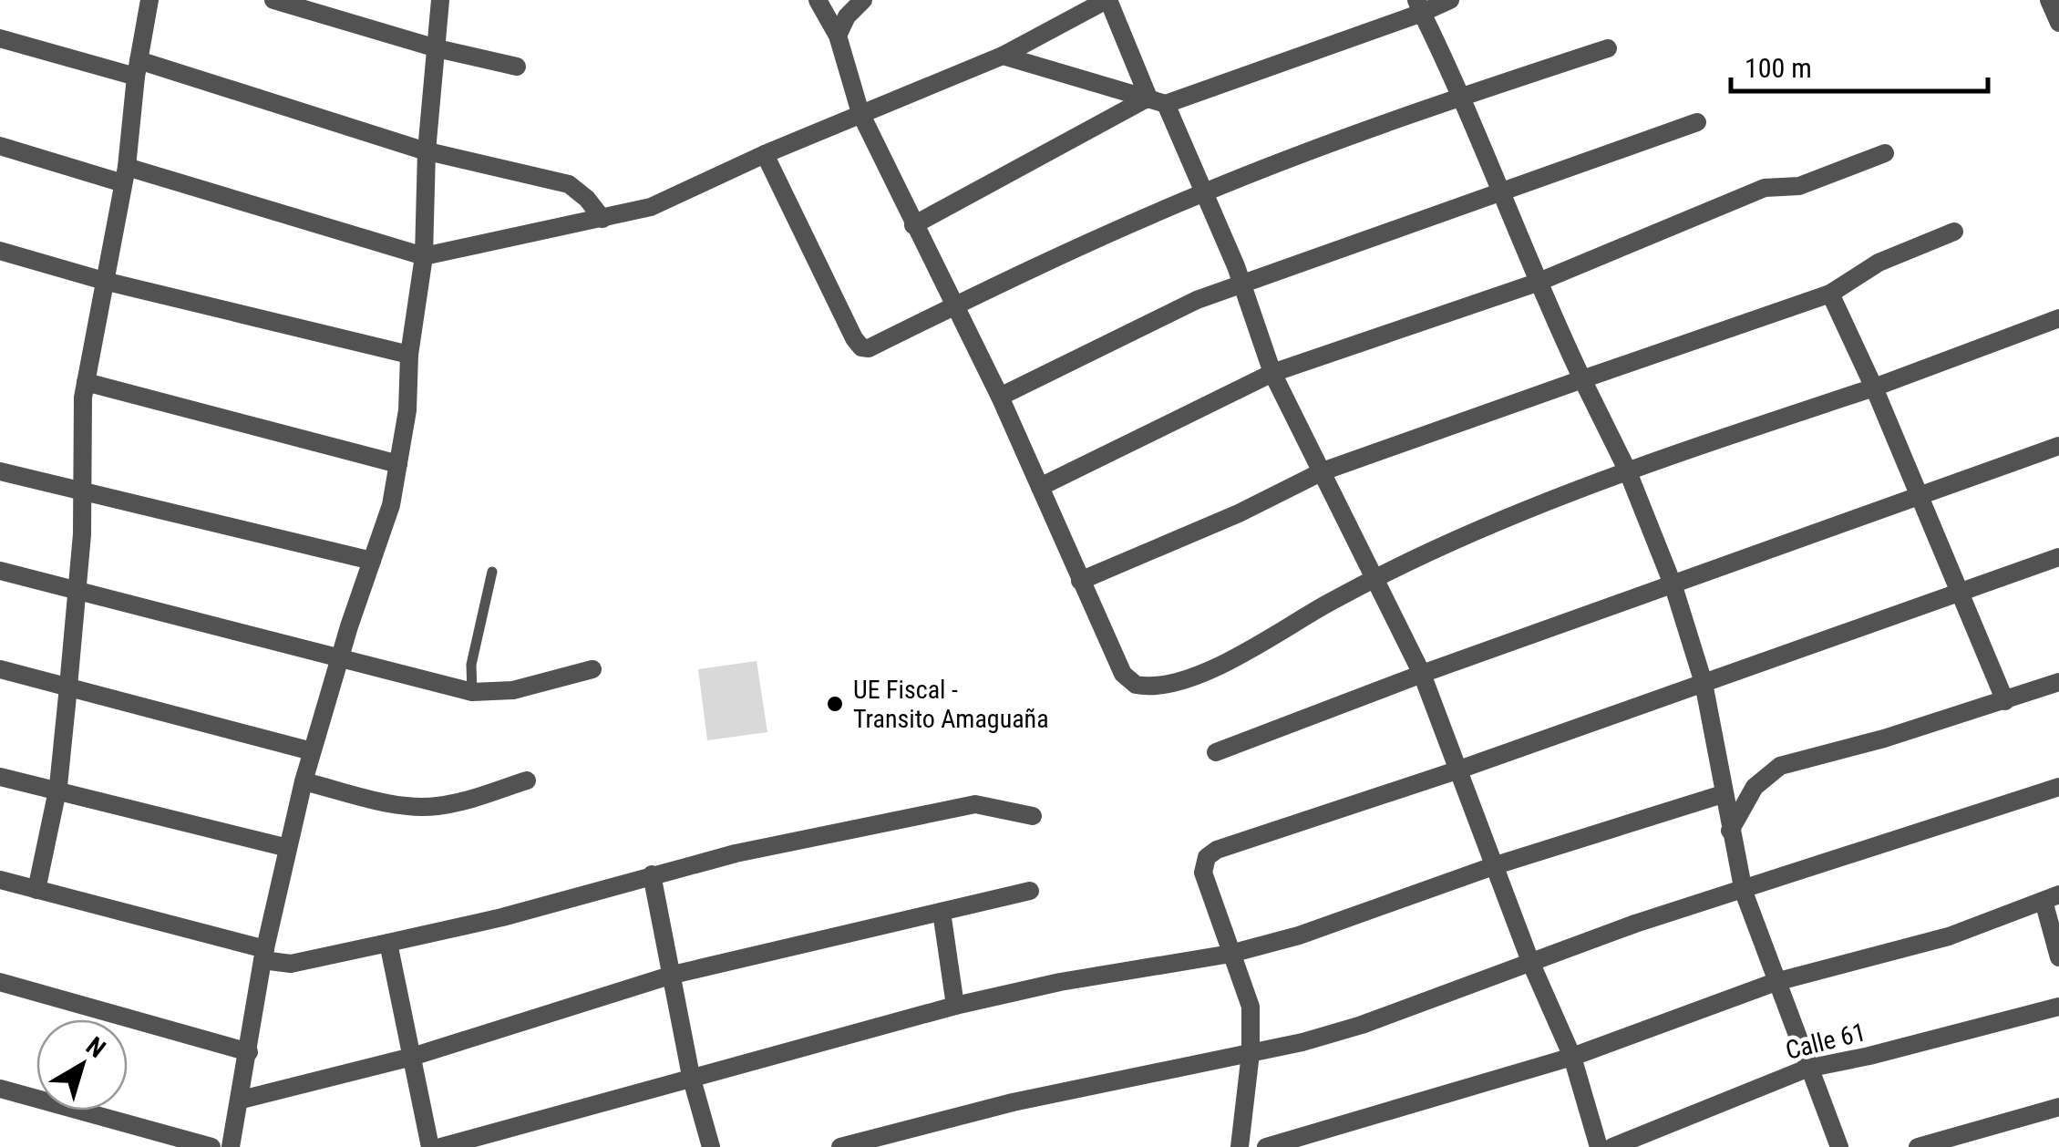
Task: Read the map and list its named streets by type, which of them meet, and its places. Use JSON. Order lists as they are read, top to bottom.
{
  "streets": {
    "street": ["Calle 61"]
  },
  "places": ["UE Fiscal - Transito Amaguaña"],
  "scale_bar": "100 m",
  "north": "top right"
}
